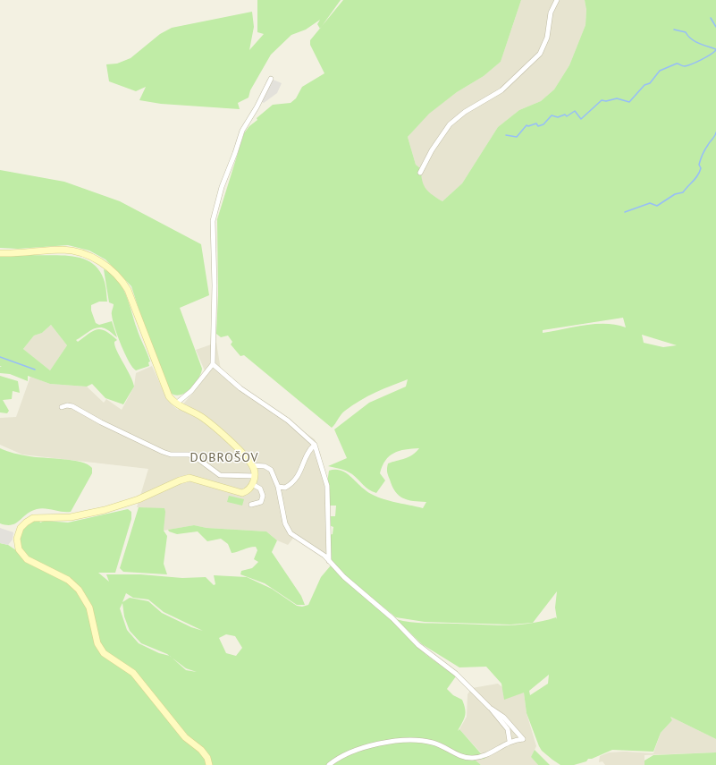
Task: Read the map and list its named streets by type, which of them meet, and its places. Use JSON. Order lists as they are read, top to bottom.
{
  "districts": ["DOBROŠOV"]
}
